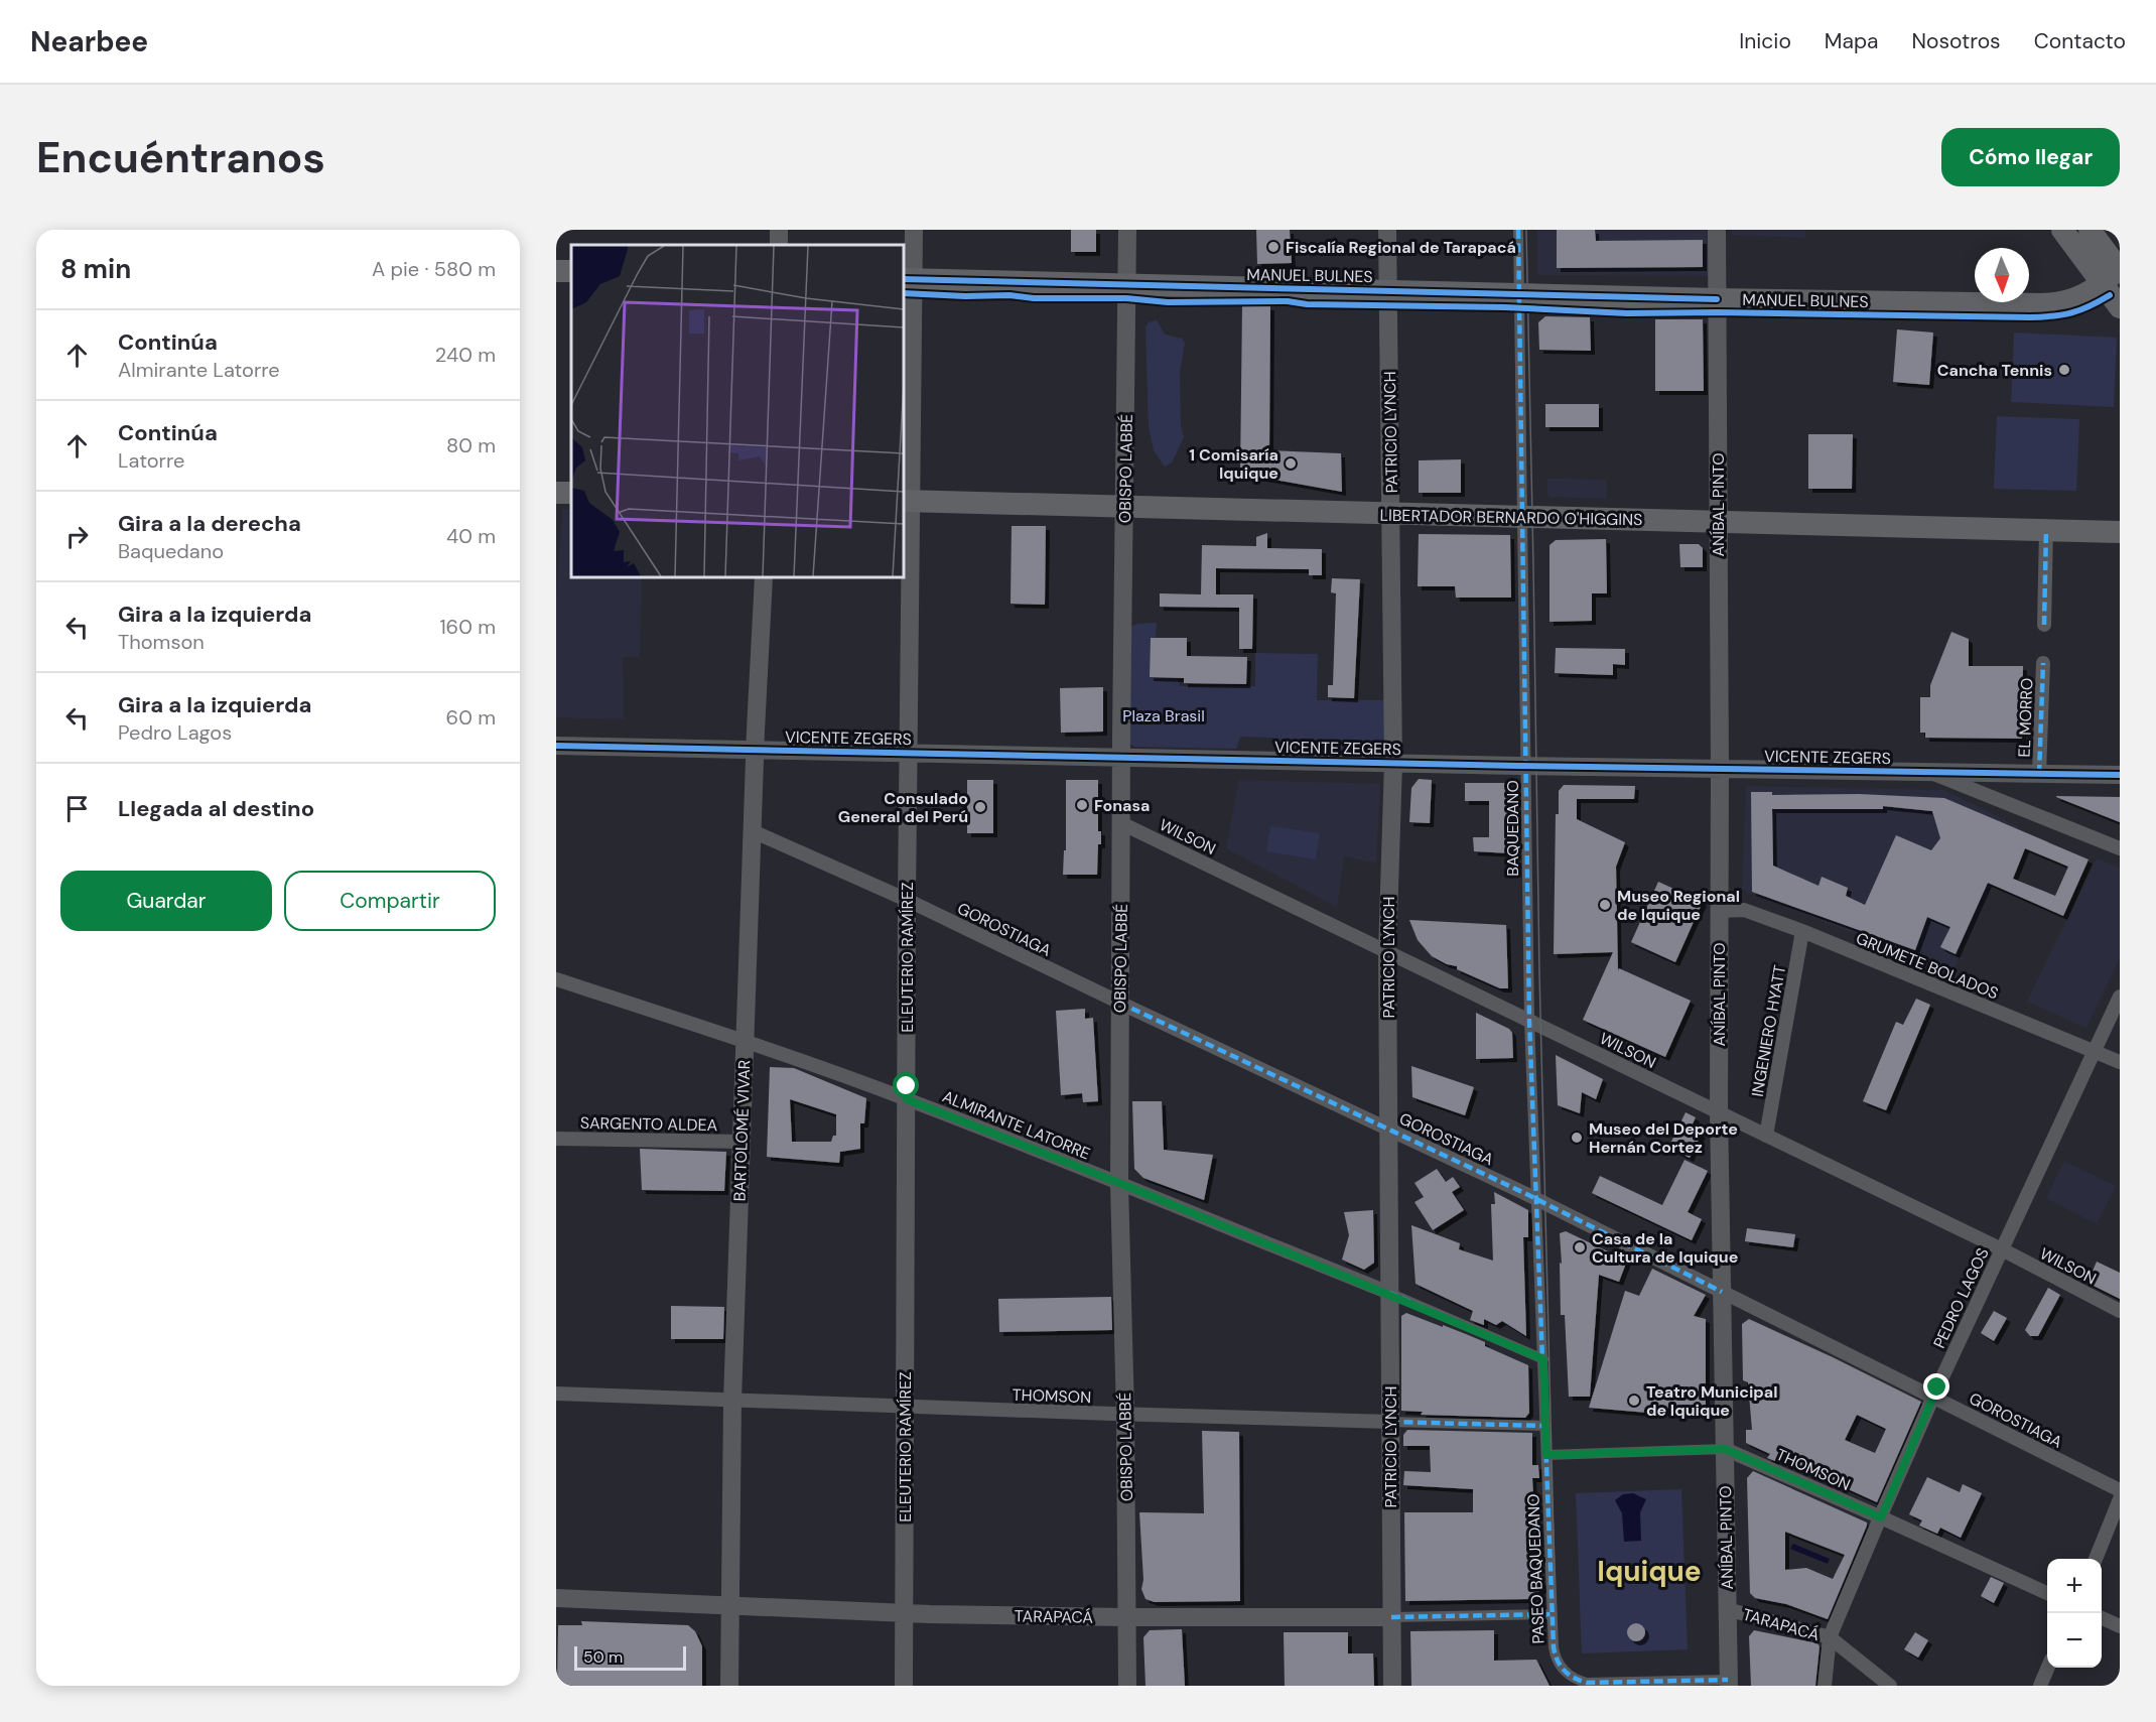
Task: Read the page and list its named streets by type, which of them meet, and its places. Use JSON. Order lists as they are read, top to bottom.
{
  "streets": {
    "main road": ["MANUEL BULNES", "LIBERTADOR BERNARDO O'HIGGINS"],
    "street": [
      "PATRICIO LYNCH",
      "OBISPO LABBÉ",
      "ANÍBAL PINTO",
      "EL MORRO",
      "VICENTE ZEGERS",
      "BAQUEDANO",
      "WILSON",
      "GOROSTIAGA",
      "ELEUTERIO RAMÍREZ",
      "GRUMETE BOLADOS",
      "INGENIERO HYATT",
      "SARGENTO ALDEA",
      "ALMIRANTE LATORRE",
      "BARTOLOMÉ VIVAR",
      "PEDRO LAGOS",
      "THOMSON",
      "PASEO BAQUEDANO",
      "TARAPACÁ"
    ]
  },
  "crossings": [
    ["MANUEL BULNES", "PATRICIO LYNCH"],
    ["MANUEL BULNES", "OBISPO LABBÉ"],
    ["MANUEL BULNES", "ANÍBAL PINTO"],
    ["MANUEL BULNES", "BAQUEDANO"],
    ["MANUEL BULNES", "ELEUTERIO RAMÍREZ"],
    ["PATRICIO LYNCH", "LIBERTADOR BERNARDO O'HIGGINS"],
    ["PATRICIO LYNCH", "VICENTE ZEGERS"],
    ["PATRICIO LYNCH", "WILSON"],
    ["PATRICIO LYNCH", "GOROSTIAGA"],
    ["PATRICIO LYNCH", "ALMIRANTE LATORRE"],
    ["PATRICIO LYNCH", "THOMSON"],
    ["PATRICIO LYNCH", "TARAPACÁ"],
    ["OBISPO LABBÉ", "LIBERTADOR BERNARDO O'HIGGINS"],
    ["OBISPO LABBÉ", "VICENTE ZEGERS"],
    ["OBISPO LABBÉ", "WILSON"],
    ["OBISPO LABBÉ", "GOROSTIAGA"],
    ["OBISPO LABBÉ", "ALMIRANTE LATORRE"],
    ["OBISPO LABBÉ", "THOMSON"],
    ["OBISPO LABBÉ", "TARAPACÁ"],
    ["ANÍBAL PINTO", "LIBERTADOR BERNARDO O'HIGGINS"],
    ["ANÍBAL PINTO", "VICENTE ZEGERS"],
    ["ANÍBAL PINTO", "WILSON"],
    ["ANÍBAL PINTO", "GOROSTIAGA"],
    ["ANÍBAL PINTO", "GRUMETE BOLADOS"],
    ["ANÍBAL PINTO", "THOMSON"],
    ["ANÍBAL PINTO", "TARAPACÁ"],
    ["LIBERTADOR BERNARDO O'HIGGINS", "BAQUEDANO"],
    ["LIBERTADOR BERNARDO O'HIGGINS", "ELEUTERIO RAMÍREZ"],
    ["EL MORRO", "VICENTE ZEGERS"],
    ["VICENTE ZEGERS", "BAQUEDANO"],
    ["VICENTE ZEGERS", "ELEUTERIO RAMÍREZ"],
    ["VICENTE ZEGERS", "BARTOLOMÉ VIVAR"],
    ["BAQUEDANO", "WILSON"],
    ["BAQUEDANO", "GOROSTIAGA"],
    ["BAQUEDANO", "THOMSON"],
    ["BAQUEDANO", "PASEO BAQUEDANO"],
    ["WILSON", "INGENIERO HYATT"],
    ["WILSON", "PEDRO LAGOS"],
    ["GOROSTIAGA", "ELEUTERIO RAMÍREZ"],
    ["GOROSTIAGA", "BARTOLOMÉ VIVAR"],
    ["GOROSTIAGA", "PEDRO LAGOS"],
    ["ELEUTERIO RAMÍREZ", "ALMIRANTE LATORRE"],
    ["ELEUTERIO RAMÍREZ", "THOMSON"],
    ["ELEUTERIO RAMÍREZ", "TARAPACÁ"],
    ["GRUMETE BOLADOS", "INGENIERO HYATT"],
    ["GRUMETE BOLADOS", "PEDRO LAGOS"],
    ["SARGENTO ALDEA", "BARTOLOMÉ VIVAR"],
    ["ALMIRANTE LATORRE", "BARTOLOMÉ VIVAR"],
    ["BARTOLOMÉ VIVAR", "THOMSON"],
    ["BARTOLOMÉ VIVAR", "TARAPACÁ"],
    ["PEDRO LAGOS", "THOMSON"],
    ["PEDRO LAGOS", "TARAPACÁ"],
    ["THOMSON", "PASEO BAQUEDANO"],
    ["PASEO BAQUEDANO", "TARAPACÁ"]
  ],
  "districts": ["Iquique"],
  "parks": ["Plaza Brasil"],
  "places": [
    "Fiscalía Regional de Tarapacá",
    "Cancha Tennis",
    "1 Comisaría Iquique",
    "Fonasa",
    "Consulado General del Perú",
    "Museo Regional de Iquique",
    "Museo del Deporte Hernán Cortez",
    "Casa de la Cultura de Iquique",
    "Teatro Municipal de Iquique"
  ],
  "scale_bar": "50 m",
  "north": "bottom",
  "page": {
    "header": "Nearbee",
    "nav": [
      "Inicio",
      "Mapa",
      "Nosotros",
      "Contacto"
    ],
    "buttons": [
      "Cómo llegar",
      ["Guardar", "Compartir"]
    ],
    "title": "Encuéntranos",
    "heading": ["8 min", "A pie · 580 m"],
    "list": [
      ["Continúa", "Almirante Latorre", "240 m"],
      ["Continúa", "Latorre", "80 m"],
      ["Gira a la derecha", "Baquedano", "40 m"],
      ["Gira a la izquierda", "Thomson", "160 m"],
      ["Gira a la izquierda", "Pedro Lagos", "60 m"],
      "Llegada al destino"
    ],
    "map_buttons": ["+", "−"],
    "scale": "50 m"
  }
}
